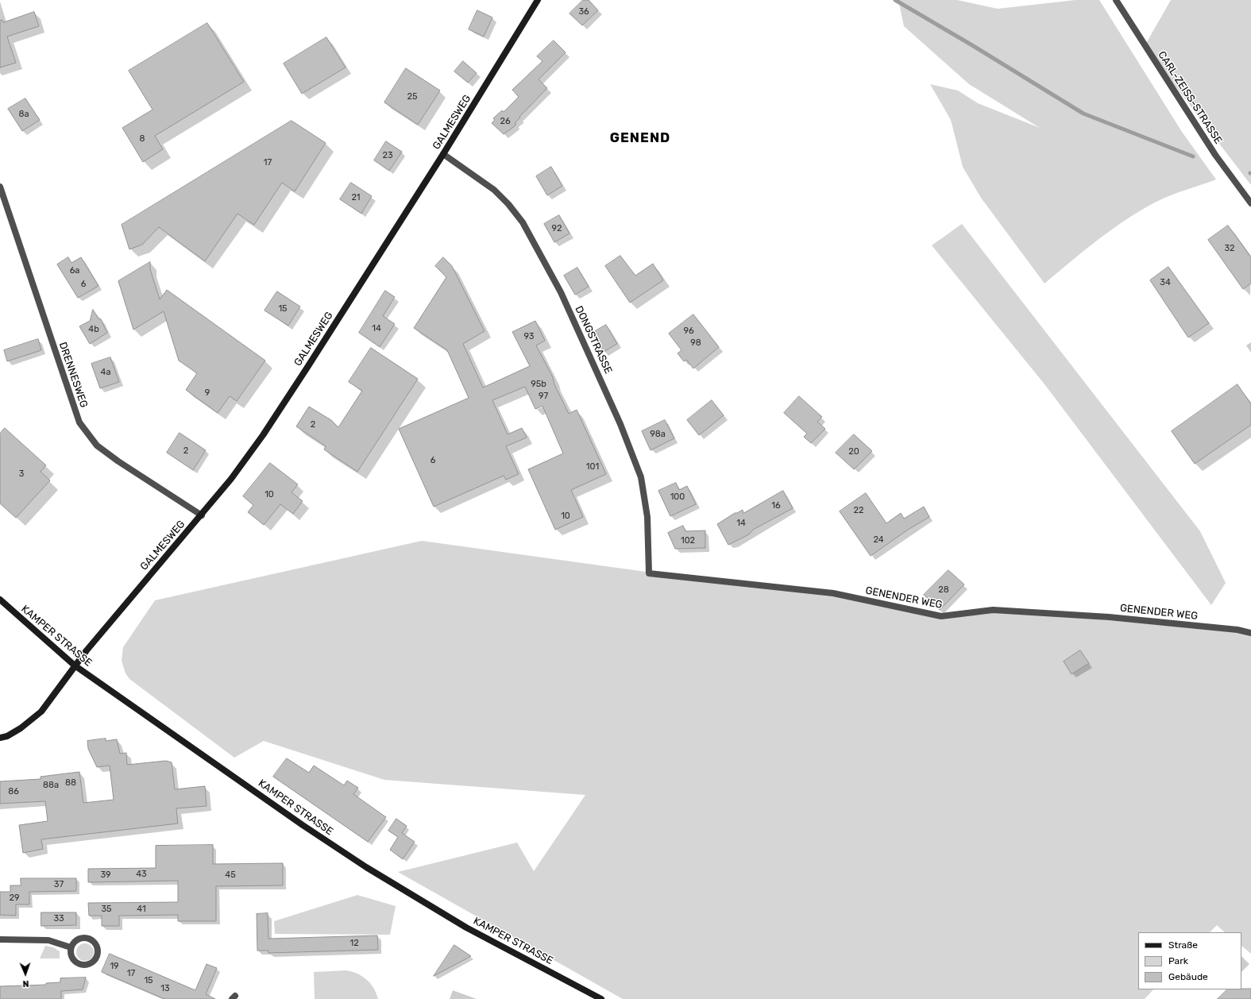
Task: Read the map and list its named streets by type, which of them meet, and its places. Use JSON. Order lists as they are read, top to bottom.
{
  "streets": {
    "street": [
      "CARL-ZEISS-STRASSE",
      "GALMESWEG",
      "DONGSTRASSE",
      "DRENNESWEG",
      "GENENDER WEG",
      "KAMPER STRASSE"
    ]
  },
  "crossings": [
    ["GALMESWEG", "DONGSTRASSE"],
    ["GALMESWEG", "DRENNESWEG"],
    ["GALMESWEG", "KAMPER STRASSE"],
    ["DONGSTRASSE", "GENENDER WEG"]
  ],
  "districts": ["GENEND"],
  "house_numbers": [
    "36",
    "25",
    "8a",
    "26",
    "8",
    "23",
    "17",
    "21",
    "92",
    "32",
    "6a",
    "34",
    "6",
    "15",
    "14",
    "4b",
    "96",
    "93",
    "98",
    "4a",
    "95b",
    "9",
    "97",
    "2",
    "98a",
    "2",
    "20",
    "6",
    "101",
    "3",
    "10",
    "100",
    "16",
    "22",
    "10",
    "14",
    "24",
    "102",
    "28",
    "88",
    "88a",
    "86",
    "43",
    "39",
    "45",
    "37",
    "29",
    "35",
    "41",
    "33",
    "12",
    "19",
    "17",
    "15",
    "13"
  ],
  "legend": ["Straße", "Park", "Gebäude"],
  "north": "bottom"
}
